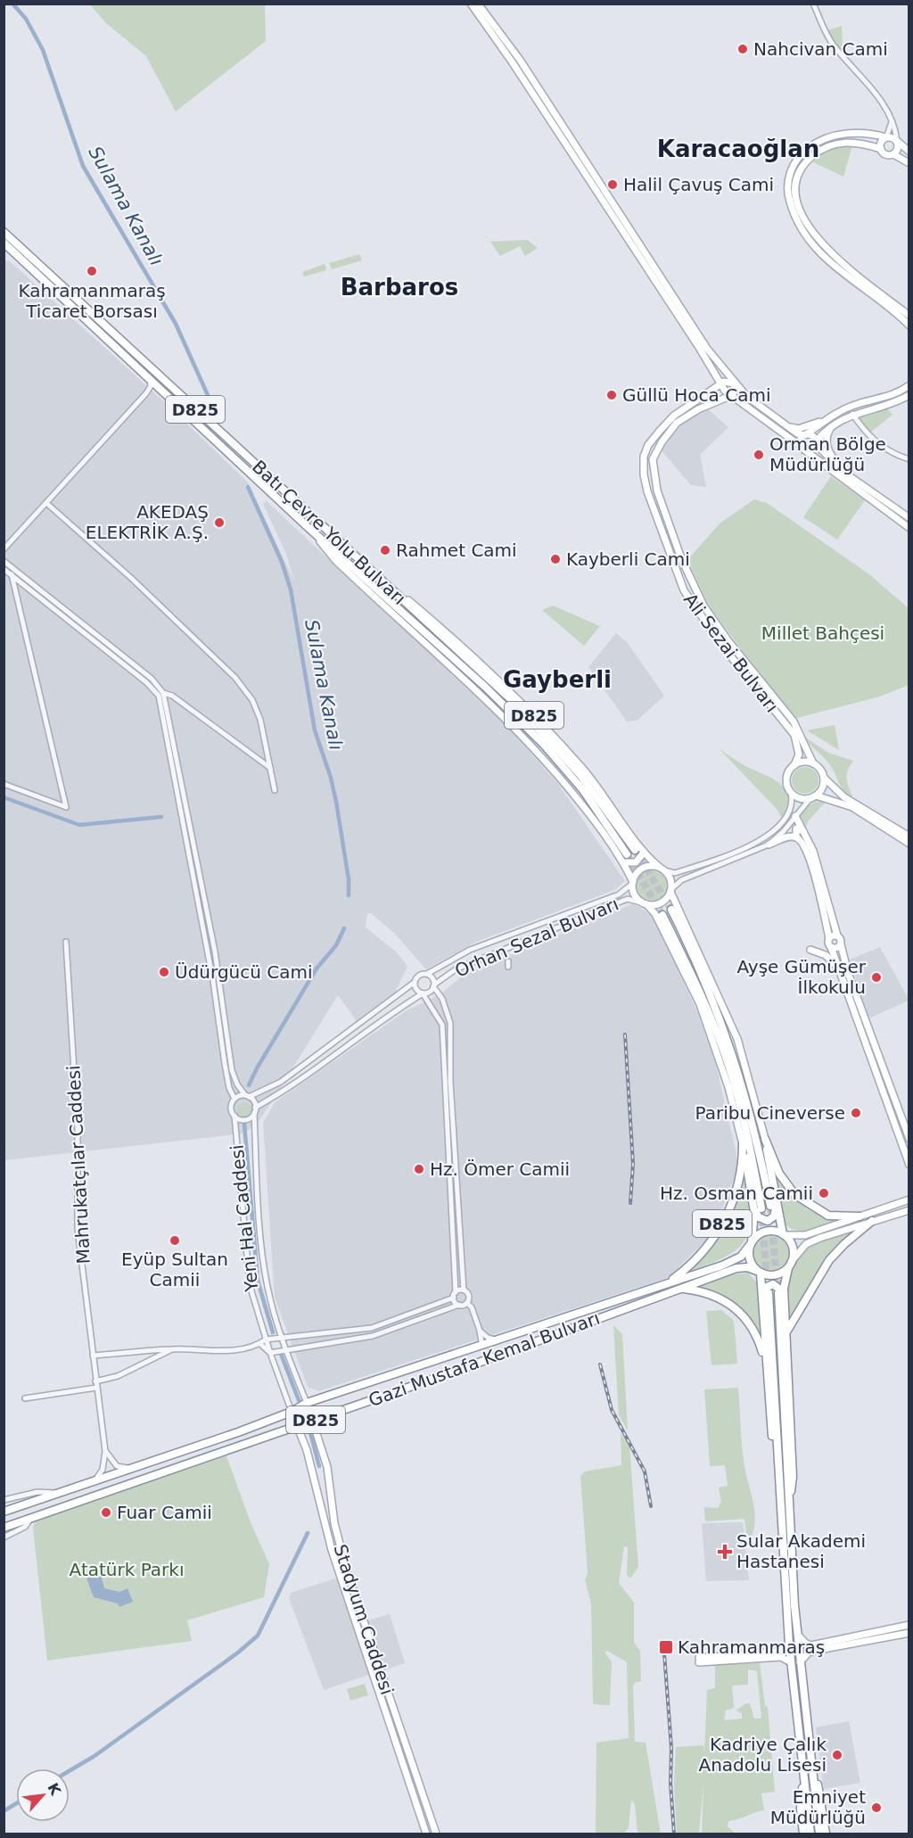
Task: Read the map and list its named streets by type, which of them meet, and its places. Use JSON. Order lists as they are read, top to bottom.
{
  "streets": {
    "highway": ["D825", "Batı Çevre Yolu Bulvarı", "Gazi Mustafa Kemal Bulvarı"],
    "main road": ["Ali Sezai Bulvarı", "Stadyum Caddesi"],
    "street": ["Orhan Sezal Bulvarı", "Mahrukatçılar Caddesi", "Yeni Hal Caddesi"]
  },
  "crossings": [
    ["D825", "Batı Çevre Yolu Bulvarı"],
    ["D825", "Orhan Sezal Bulvarı"],
    ["D825", "Gazi Mustafa Kemal Bulvarı"],
    ["Orhan Sezal Bulvarı", "Yeni Hal Caddesi"],
    ["Mahrukatçılar Caddesi", "Gazi Mustafa Kemal Bulvarı"],
    ["Yeni Hal Caddesi", "Gazi Mustafa Kemal Bulvarı"],
    ["Yeni Hal Caddesi", "Stadyum Caddesi"],
    ["Gazi Mustafa Kemal Bulvarı", "Stadyum Caddesi"]
  ],
  "districts": ["Karacaoğlan", "Barbaros", "Gayberli"],
  "water": ["Sulama Kanalı"],
  "parks": ["Millet Bahçesi", "Atatürk Parkı"],
  "places": {
    "other": [
      "Nahcivan Cami",
      "Halil Çavuş Cami",
      "Kahramanmaraş Ticaret Borsası",
      "Güllü Hoca Cami",
      "Orman Bölge Müdürlüğü",
      "AKEDAŞ ELEKTRİK A.Ş.",
      "Rahmet Cami",
      "Kayberli Cami",
      "Üdürgücü Cami",
      "Ayşe Gümüşer İlkokulu",
      "Paribu Cineverse",
      "Hz. Ömer Camii",
      "Hz. Osman Camii",
      "Eyüp Sultan Camii",
      "Fuar Camii",
      "Kadriye Çalık Anadolu Lisesi",
      "Emniyet Müdürlüğü"
    ],
    "health": ["Sular Akademi Hastanesi"],
    "transit": ["Kahramanmaraş"]
  },
  "north": "top right"
}
